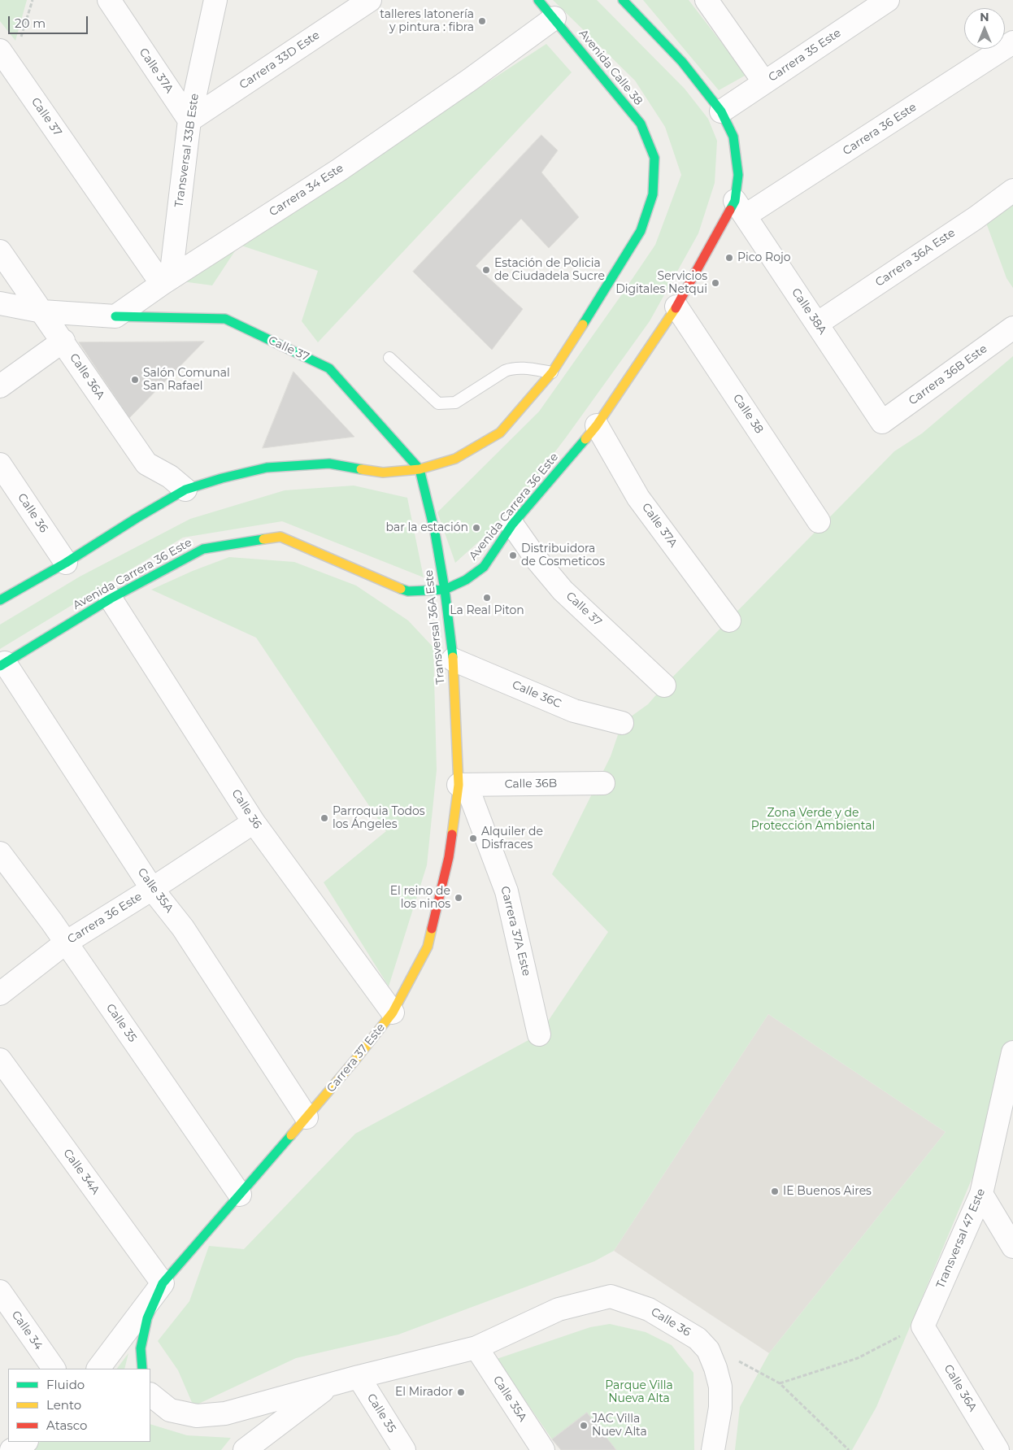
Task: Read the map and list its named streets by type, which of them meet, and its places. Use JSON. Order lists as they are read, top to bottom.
{
  "streets": {
    "street": [
      "Carrera 35 Este",
      "Carrera 33D Este",
      "Avenida Calle 38",
      "Calle 37A",
      "Calle 37",
      "Carrera 36 Este",
      "Transversal 33B Este",
      "Carrera 34 Este",
      "Carrera 36A Este",
      "Calle 38A",
      "Carrera 36B Este",
      "Calle 36A",
      "Calle 38",
      "Avenida Carrera 36 Este",
      "Calle 36",
      "Transversal 36A Este",
      "Calle 36C",
      "Calle 36B",
      "Calle 35A",
      "Carrera 37A Este",
      "Calle 35",
      "Carrera 37 Este",
      "Calle 34A",
      "Transversal 47 Este",
      "Calle 34"
    ]
  },
  "crossings": [
    ["Carrera 33D Este", "Calle 37A"],
    ["Carrera 33D Este", "Transversal 33B Este"],
    ["Avenida Calle 38", "Carrera 34 Este"],
    ["Calle 37A", "Transversal 33B Este"],
    ["Calle 37A", "Avenida Carrera 36 Este"],
    ["Calle 37", "Transversal 33B Este"],
    ["Calle 37", "Carrera 34 Este"],
    ["Calle 37", "Avenida Carrera 36 Este"],
    ["Calle 37", "Transversal 36A Este"],
    ["Carrera 36 Este", "Calle 38A"],
    ["Carrera 36 Este", "Avenida Carrera 36 Este"],
    ["Carrera 36 Este", "Calle 36"],
    ["Carrera 36 Este", "Calle 35A"],
    ["Carrera 36 Este", "Calle 35"],
    ["Transversal 33B Este", "Carrera 34 Este"],
    ["Carrera 36A Este", "Calle 38A"],
    ["Calle 38A", "Carrera 36B Este"],
    ["Calle 38A", "Avenida Carrera 36 Este"],
    ["Calle 36A", "Transversal 47 Este"],
    ["Calle 38", "Avenida Carrera 36 Este"],
    ["Avenida Carrera 36 Este", "Calle 36"],
    ["Avenida Carrera 36 Este", "Transversal 36A Este"],
    ["Avenida Carrera 36 Este", "Calle 35A"],
    ["Calle 36", "Calle 35A"],
    ["Calle 36", "Carrera 37 Este"],
    ["Transversal 36A Este", "Calle 36C"],
    ["Transversal 36A Este", "Calle 36B"],
    ["Transversal 36A Este", "Carrera 37A Este"],
    ["Transversal 36A Este", "Carrera 37 Este"],
    ["Calle 36B", "Carrera 37A Este"],
    ["Calle 36B", "Carrera 37 Este"],
    ["Calle 35A", "Carrera 37 Este"],
    ["Carrera 37A Este", "Carrera 37 Este"],
    ["Calle 35", "Carrera 37 Este"],
    ["Carrera 37 Este", "Calle 34A"]
  ],
  "parks": ["Zona Verde y de Protección Ambiental", "Parque Villa Nueva Alta"],
  "places": [
    "talleres latonería y pintura : fibra",
    "Pico Rojo",
    "Estación de Policia de Ciudadela Sucre",
    "Servicios Digitales Netqui",
    "Salón Comunal San Rafael",
    "bar la estación",
    "Distribuidora de Cosmeticos",
    "La Real Piton",
    "Parroquia Todos los Ángeles",
    "Alquiler de Disfraces",
    "El reino de los ninos",
    "IE Buenos Aires",
    "El Mirador",
    "JAC Villa Nuev Alta"
  ],
  "legend": ["Fluido", "Lento", "Atasco"],
  "scale_bar": "20 m",
  "north": "top"
}
